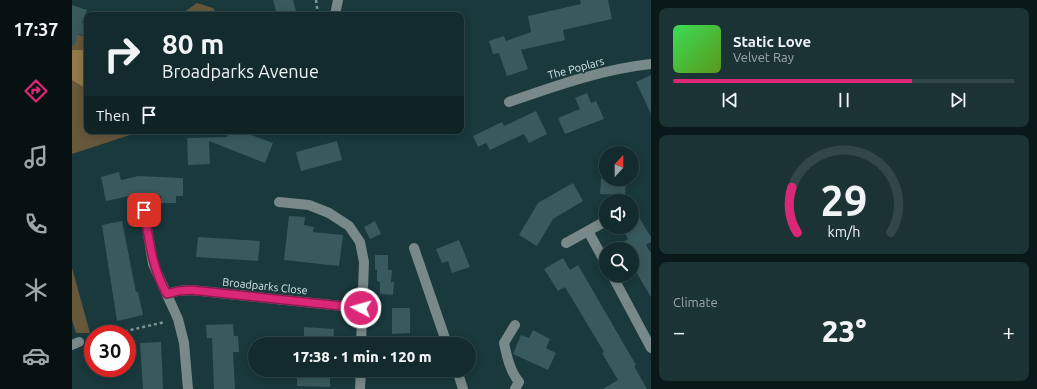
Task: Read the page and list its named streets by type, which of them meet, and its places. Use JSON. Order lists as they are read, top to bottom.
{
  "streets": {
    "street": ["The Poplars", "Broadparks Close"]
  },
  "north": "top",
  "page": {
    "tabs": "17:37",
    "turn": ["80 m", "Broadparks Avenue"],
    "song": ["Static Love", "Velvet Ray"],
    "then": "Then",
    "tile": "Climate",
    "heat": ["−", "23°", "+"],
    "limit": "30",
    "trip": "17:38 · 1 min · 120 m",
    "gauge": ["29", "km/h"]
  }
}
